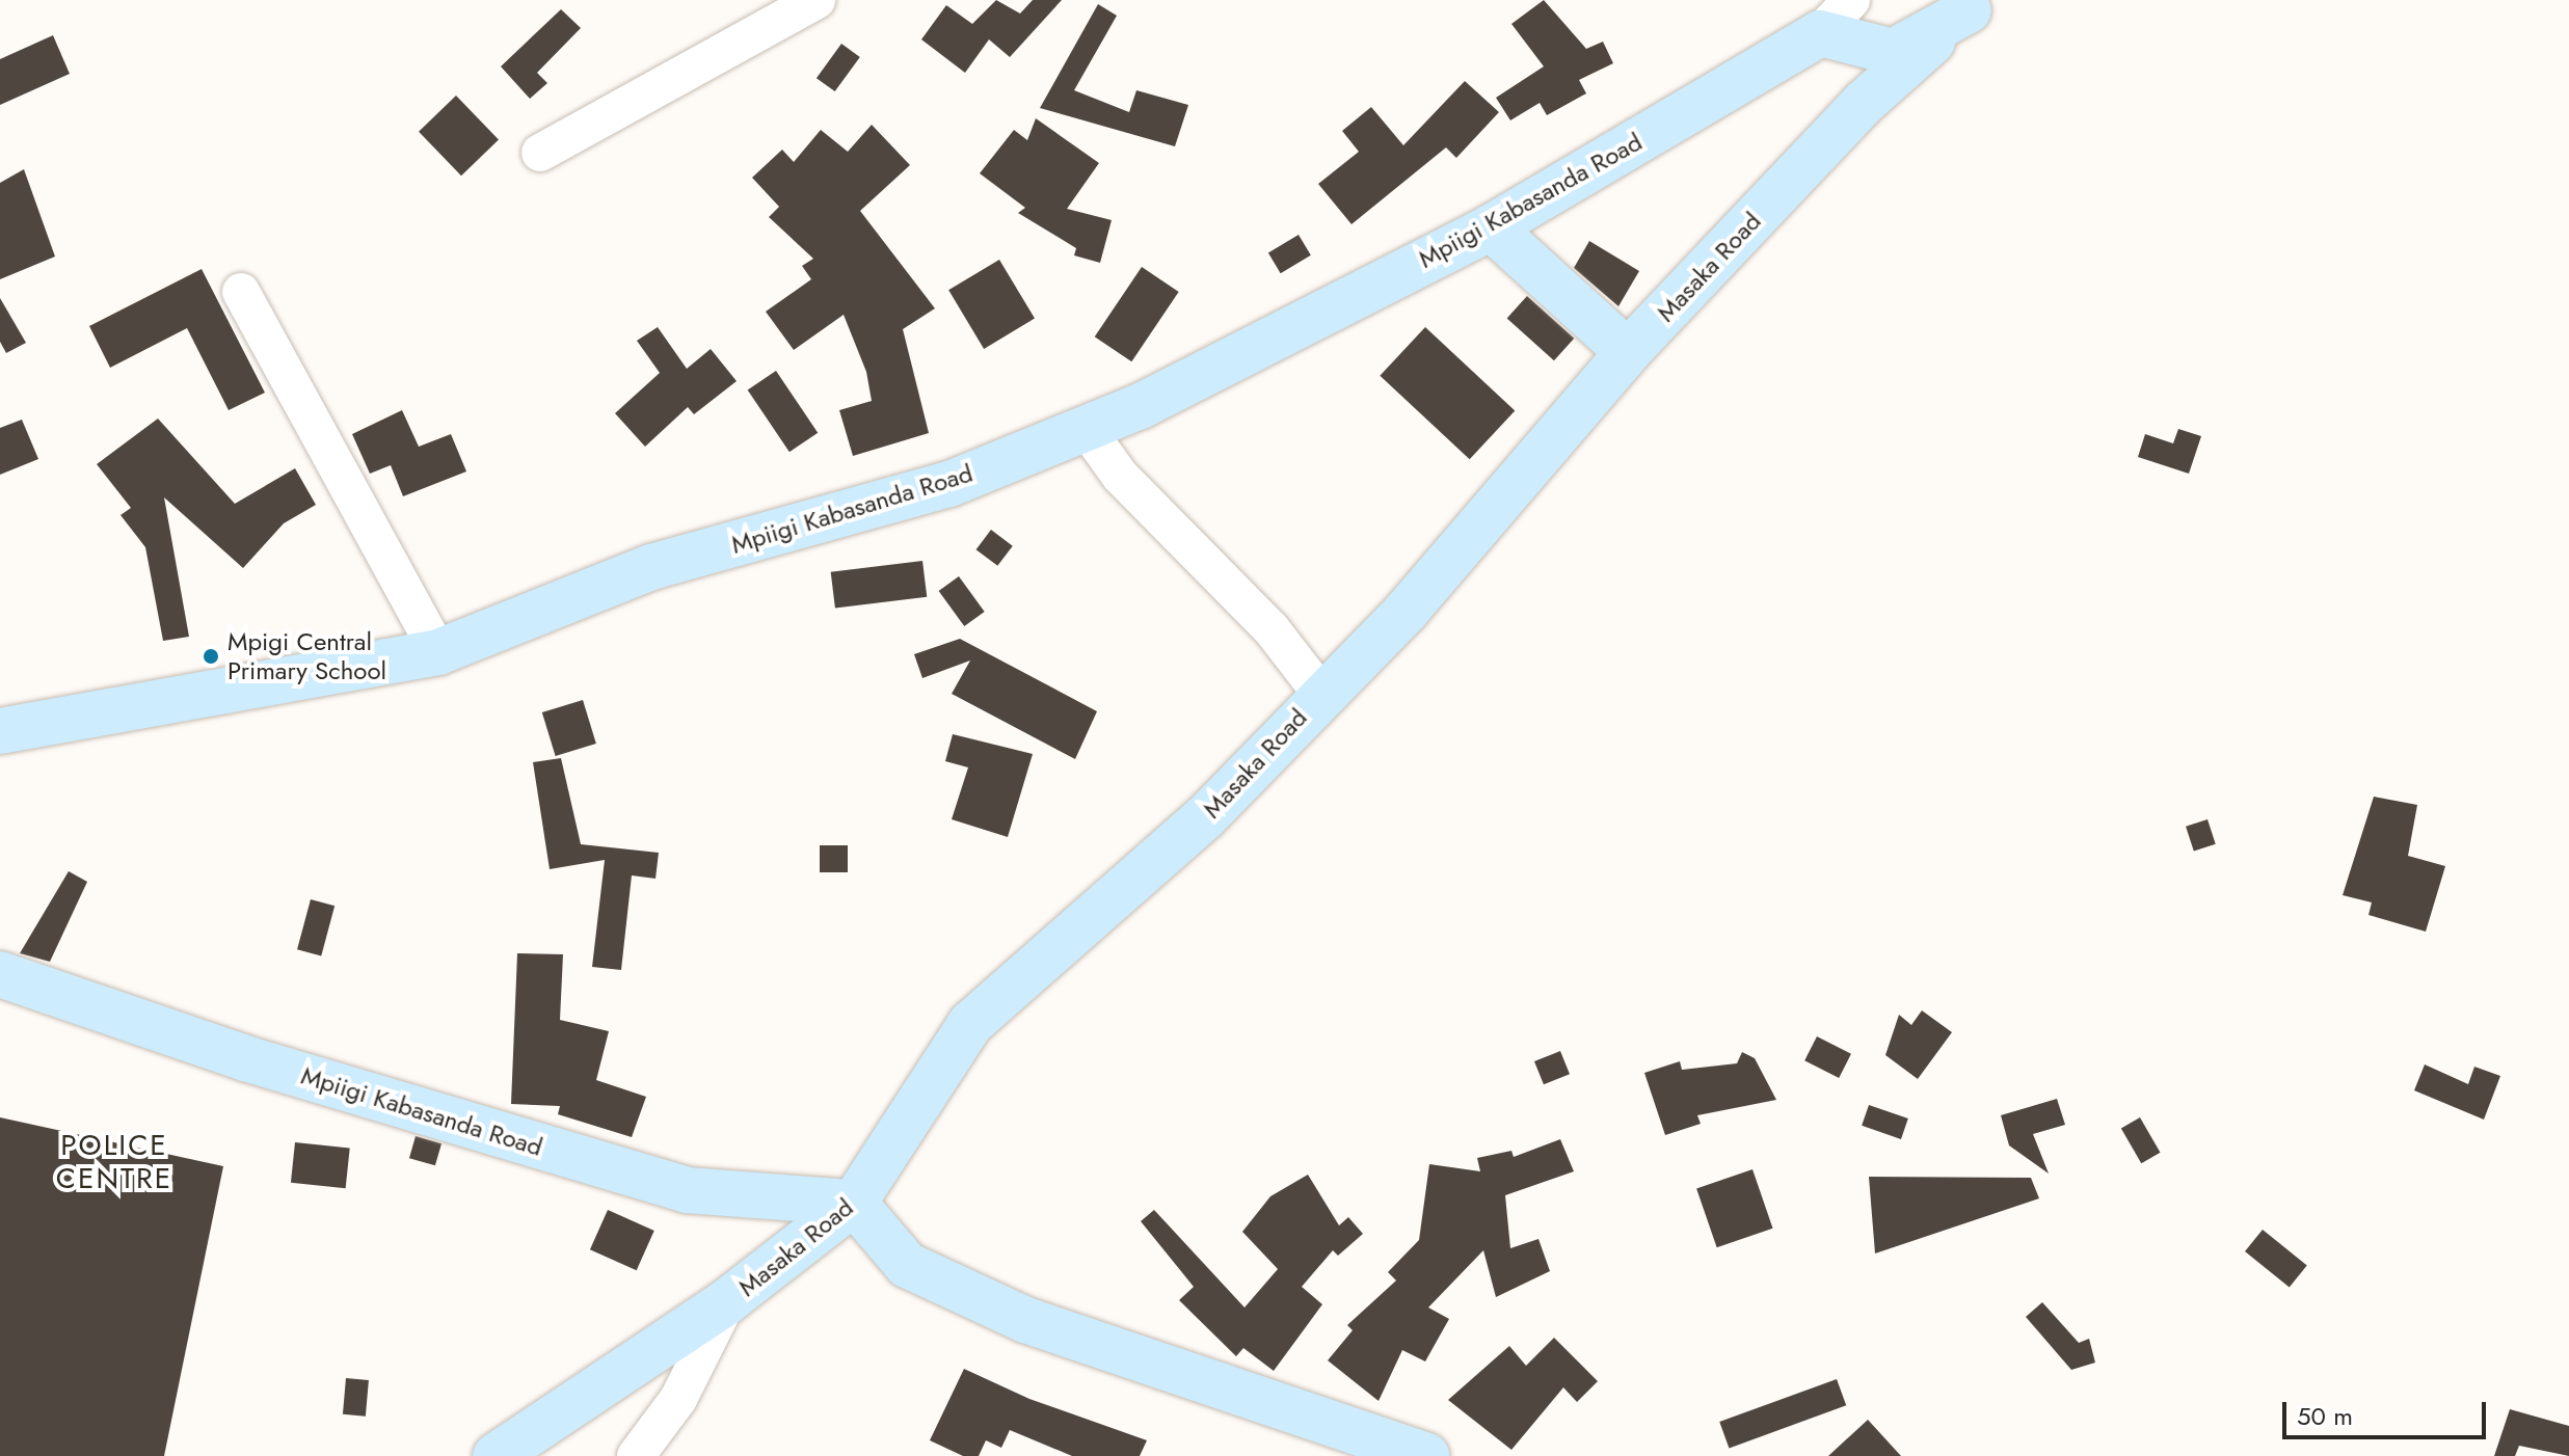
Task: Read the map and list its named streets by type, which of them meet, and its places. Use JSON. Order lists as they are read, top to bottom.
{
  "streets": {
    "main road": ["Mpiigi Kabasanda Road", "Masaka Road"]
  },
  "crossings": [
    ["Mpiigi Kabasanda Road", "Masaka Road"]
  ],
  "districts": ["POLICE CENTRE"],
  "places": ["Mpigi Central Primary School"],
  "scale_bar": "50 m"
}
